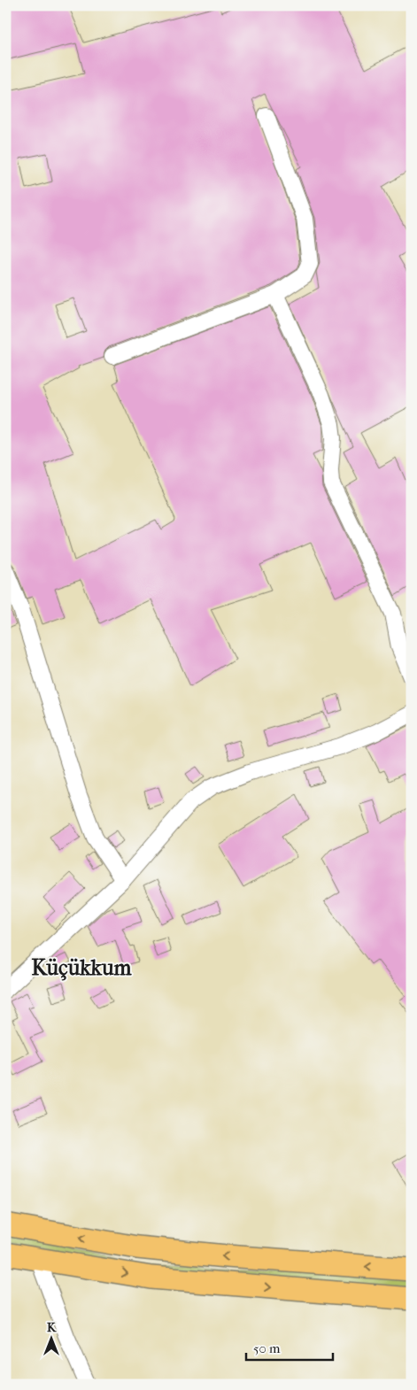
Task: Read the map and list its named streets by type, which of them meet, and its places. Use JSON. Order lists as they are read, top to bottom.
{
  "districts": ["Küçükkum"],
  "scale_bar": "50 m",
  "north": "top"
}
